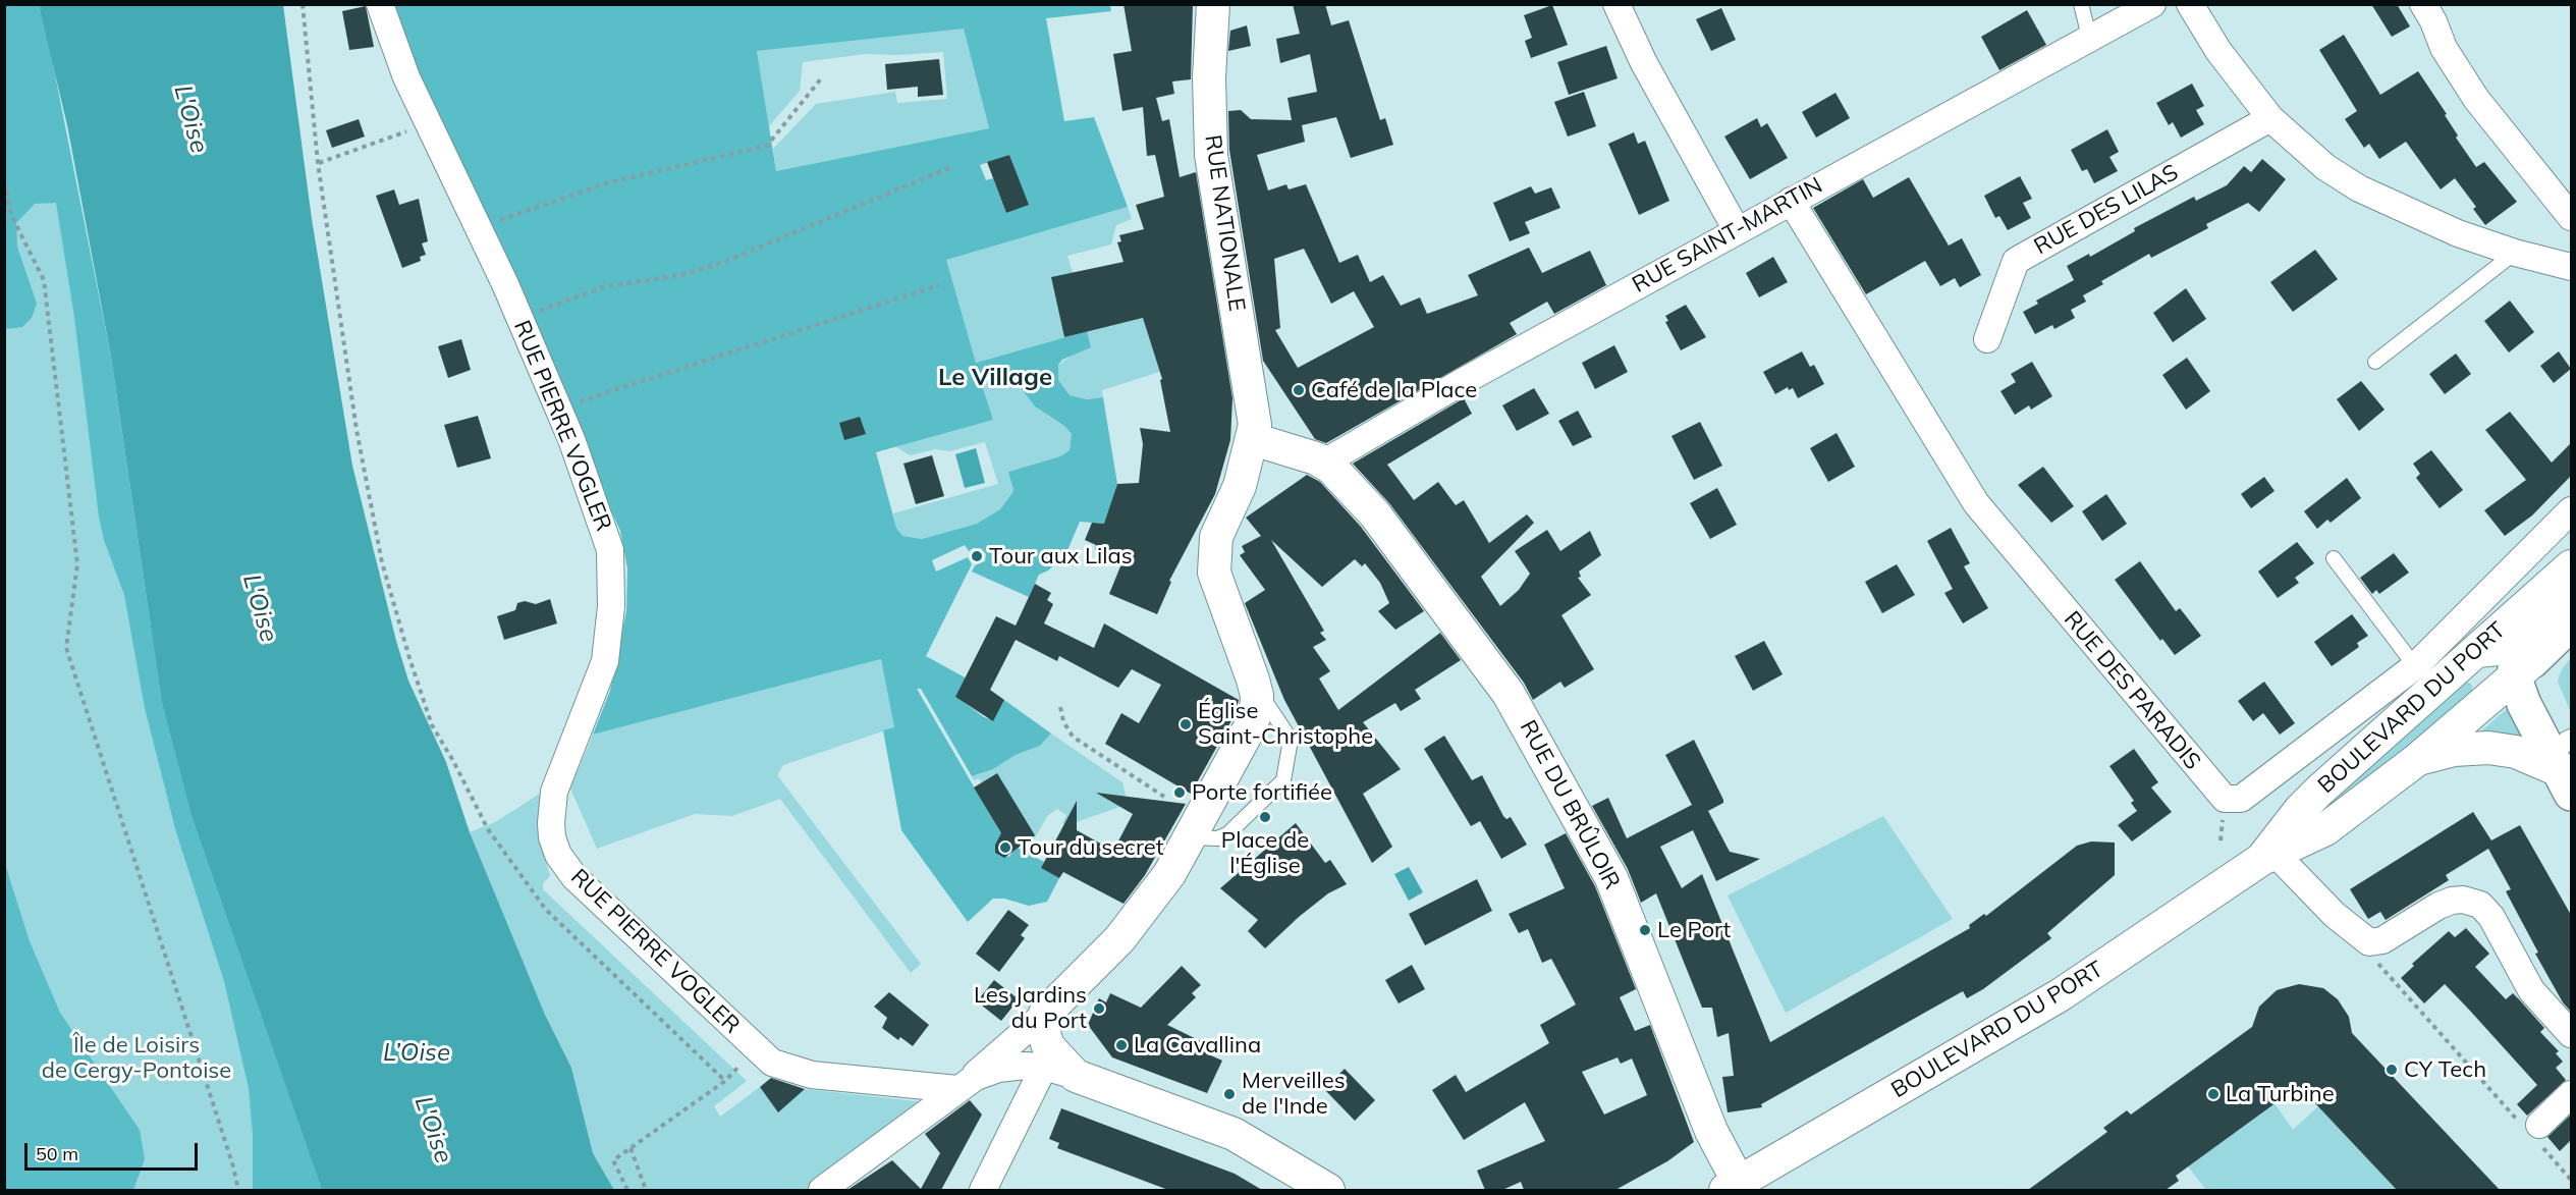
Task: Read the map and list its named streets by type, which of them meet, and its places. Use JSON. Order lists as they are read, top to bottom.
{
  "streets": {
    "main road": ["BOULEVARD DU PORT"],
    "street": [
      "RUE DES LILAS",
      "RUE NATIONALE",
      "RUE SAINT-MARTIN",
      "RUE PIERRE VOGLER",
      "RUE DES PARADIS",
      "RUE DU BRÛLOIR"
    ]
  },
  "crossings": [
    ["RUE SAINT-MARTIN", "RUE DES PARADIS"],
    ["RUE SAINT-MARTIN", "RUE DU BRÛLOIR"],
    ["BOULEVARD DU PORT", "RUE DU BRÛLOIR"]
  ],
  "districts": ["Le Village"],
  "water": ["L'Oise", "L’Oise"],
  "parks": ["Île de Loisirs de Cergy-Pontoise"],
  "places": [
    "Café de la Place",
    "Tour aux Lilas",
    "Église Saint-Christophe",
    "Porte fortifiée",
    "Place de l'Église",
    "Tour du secret",
    "Le Port",
    "Les Jardins du Port",
    "La Cavallina",
    "CY Tech",
    "Merveilles de l'Inde",
    "La Turbine"
  ],
  "scale_bar": "50 m"
}
